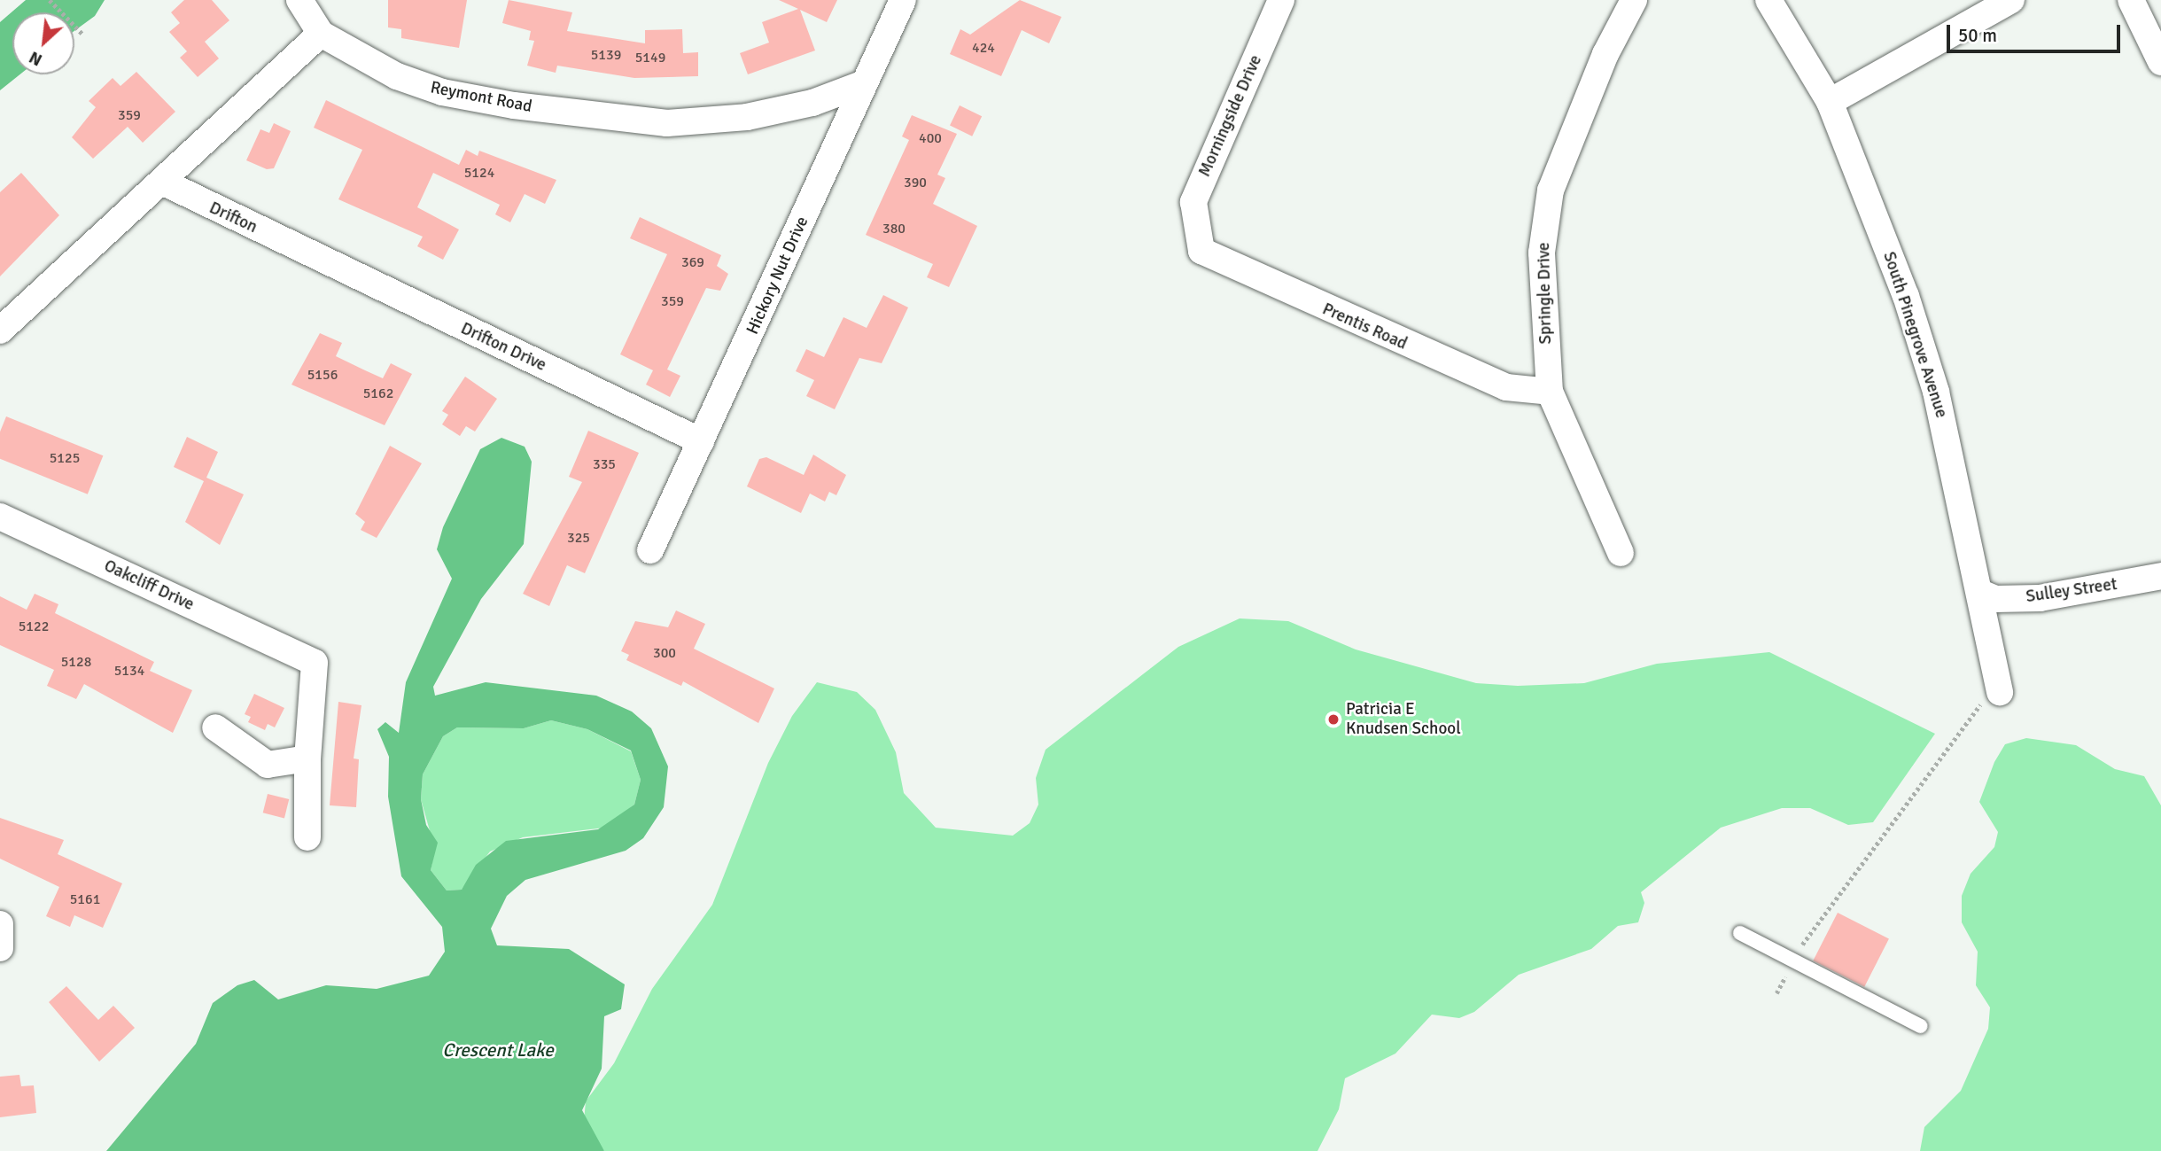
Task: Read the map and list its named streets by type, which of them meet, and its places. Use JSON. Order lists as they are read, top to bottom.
{
  "streets": {
    "street": [
      "Reymont Road",
      "Morningside Drive",
      "Drifton",
      "Hickory Nut Drive",
      "Springle Drive",
      "Prentis Road",
      "South Pinegrove Avenue",
      "Drifton Drive",
      "Oakcliff Drive",
      "Sulley Street"
    ]
  },
  "crossings": [
    ["Reymont Road", "Hickory Nut Drive"],
    ["Morningside Drive", "Prentis Road"],
    ["Drifton", "Drifton Drive"],
    ["Hickory Nut Drive", "Drifton Drive"],
    ["Springle Drive", "Prentis Road"],
    ["South Pinegrove Avenue", "Sulley Street"]
  ],
  "water": ["Crescent Lake"],
  "places": ["Patricia E Knudsen School"],
  "house_numbers": [
    "424",
    "5139",
    "5149",
    "359",
    "400",
    "5124",
    "390",
    "380",
    "369",
    "359",
    "5156",
    "5162",
    "5125",
    "335",
    "325",
    "5122",
    "300",
    "5128",
    "5134",
    "5161"
  ],
  "scale_bar": "50 m",
  "north": "bottom left"
}
